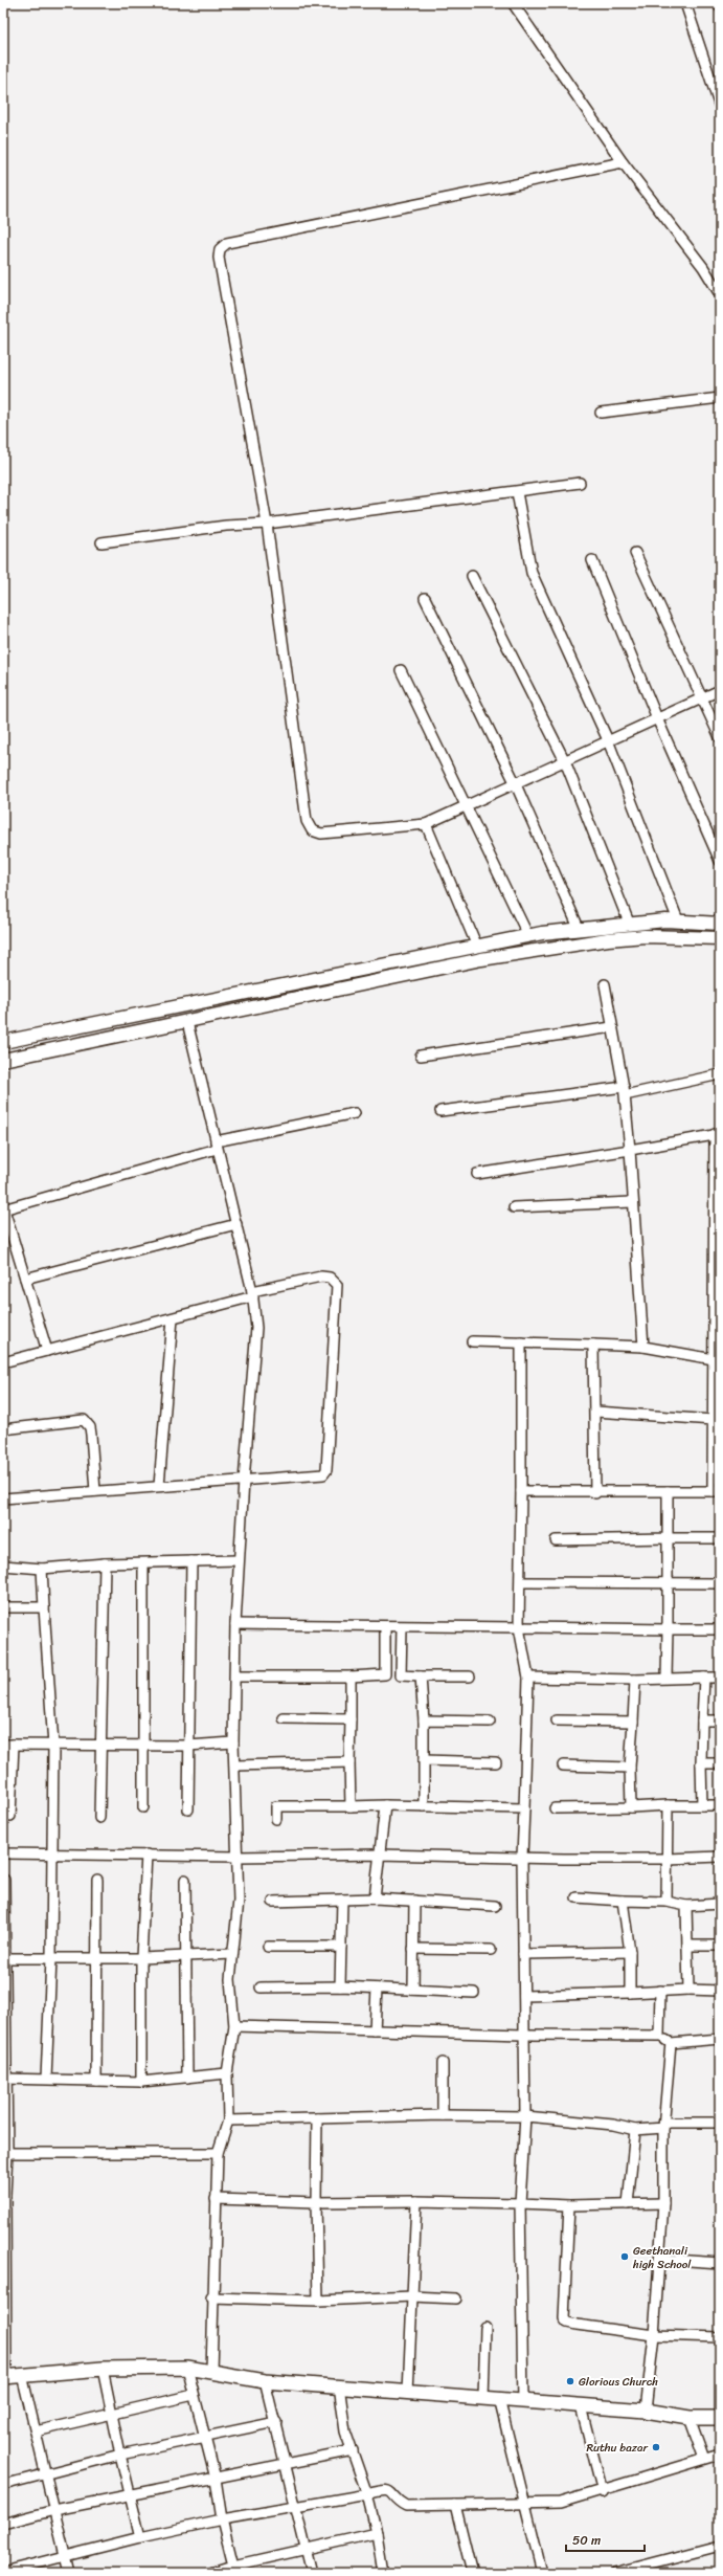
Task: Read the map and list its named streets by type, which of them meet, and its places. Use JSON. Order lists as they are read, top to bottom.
{
  "places": ["Geethanali high School", "Glorious Church", "Ruthu bazar"],
  "scale_bar": "50 m"
}
